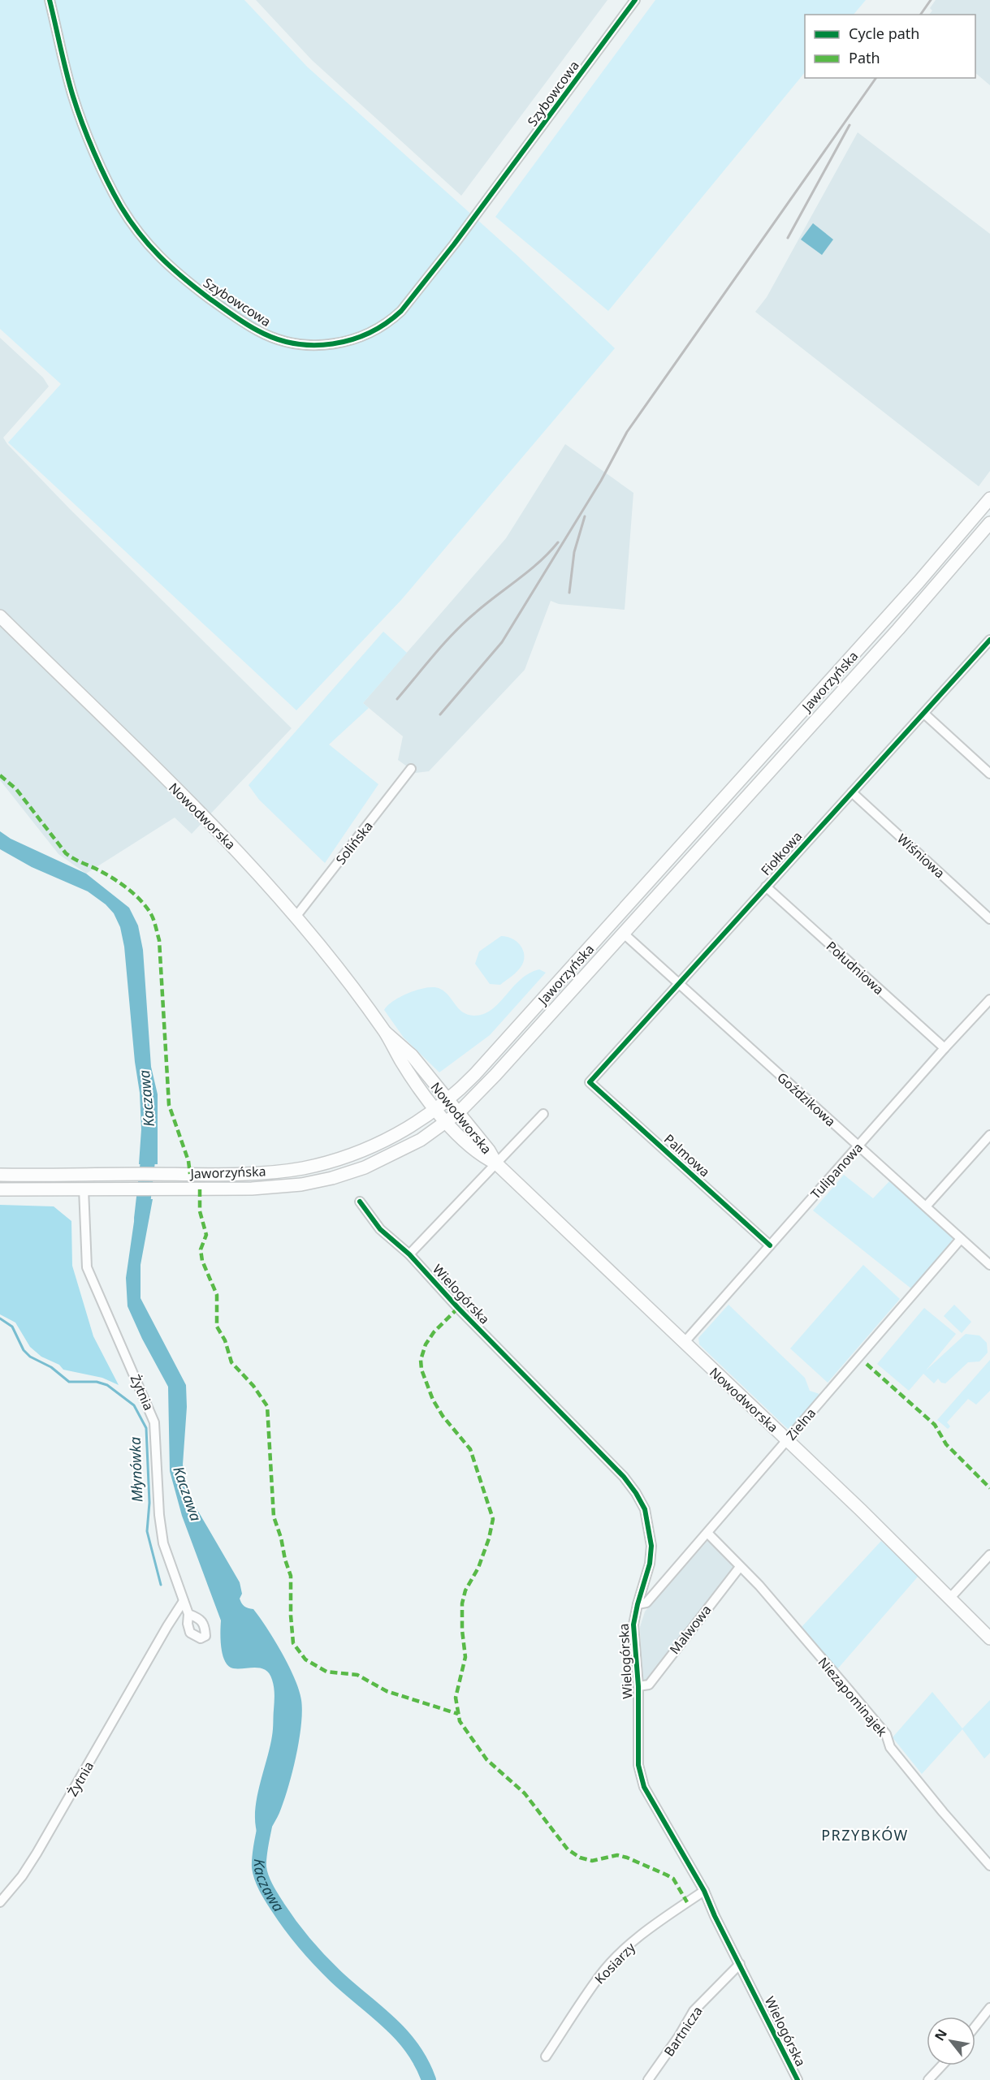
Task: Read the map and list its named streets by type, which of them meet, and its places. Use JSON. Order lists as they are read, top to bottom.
{
  "streets": {
    "main road": ["Jaworzyńska", "Nowodworska"],
    "street": [
      "Szybowcowa",
      "Solińska",
      "Fiołkowa",
      "Wiśniowa",
      "Południowa",
      "Goździkowa",
      "Palmowa",
      "Tulipanowa",
      "Wielogórska",
      "Żytnia",
      "Zielna",
      "Malwowa",
      "Niezapominajek",
      "Kosiarzy",
      "Bartnicza"
    ]
  },
  "crossings": [
    ["Jaworzyńska", "Nowodworska"],
    ["Jaworzyńska", "Goździkowa"],
    ["Jaworzyńska", "Żytnia"],
    ["Nowodworska", "Solińska"],
    ["Nowodworska", "Tulipanowa"],
    ["Nowodworska", "Zielna"],
    ["Fiołkowa", "Wiśniowa"],
    ["Fiołkowa", "Południowa"],
    ["Fiołkowa", "Goździkowa"],
    ["Fiołkowa", "Palmowa"],
    ["Południowa", "Tulipanowa"],
    ["Goździkowa", "Tulipanowa"],
    ["Goździkowa", "Zielna"],
    ["Palmowa", "Tulipanowa"],
    ["Wielogórska", "Zielna"],
    ["Wielogórska", "Malwowa"],
    ["Wielogórska", "Kosiarzy"],
    ["Wielogórska", "Bartnicza"],
    ["Zielna", "Niezapominajek"],
    ["Malwowa", "Niezapominajek"]
  ],
  "districts": ["PRZYBKÓW"],
  "water": ["Kaczawa", "Młynówka"],
  "legend": ["Cycle path", "Path"],
  "north": "top left"
}
